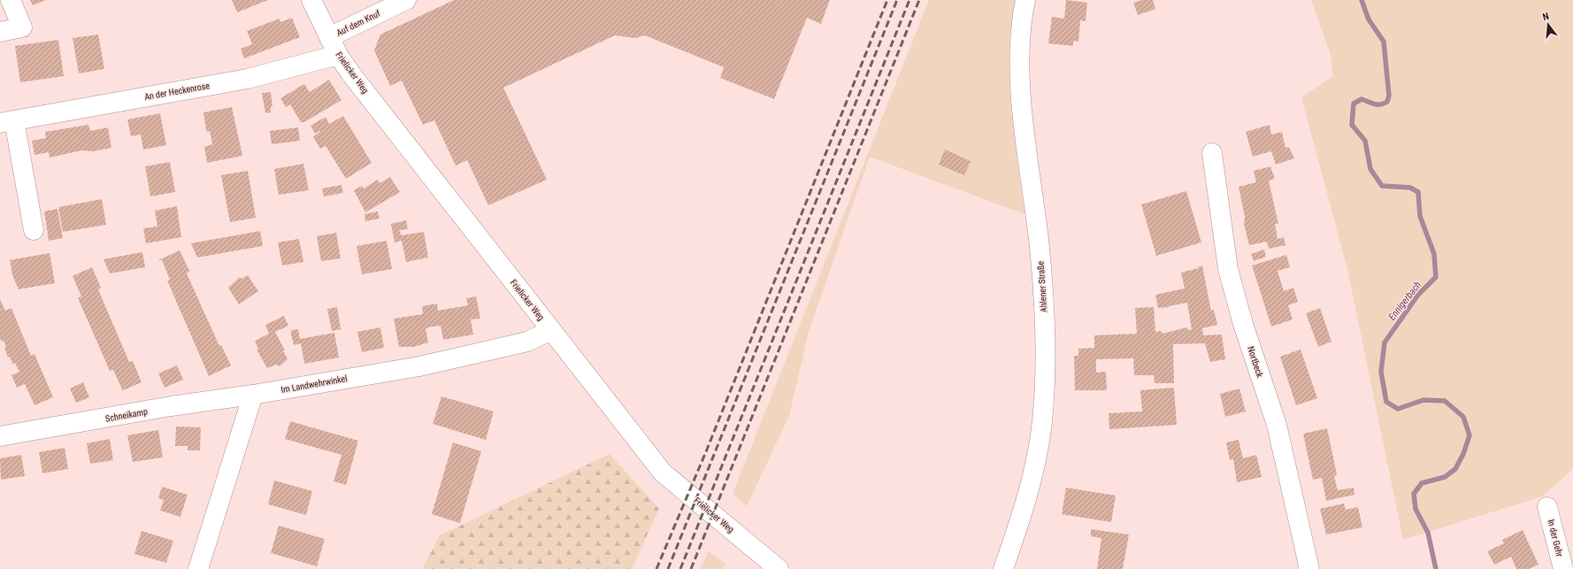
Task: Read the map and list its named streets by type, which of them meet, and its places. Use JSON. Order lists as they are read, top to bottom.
{
  "streets": {
    "street": [
      "Auf dem Knuf",
      "Frielicker Weg",
      "An der Heckenrose",
      "Ahlener Straße",
      "Nortbeck",
      "Im Landwehrwinkel",
      "Schneikamp",
      "In der Gehr"
    ]
  },
  "crossings": [
    ["Auf dem Knuf", "Frielicker Weg"],
    ["Frielicker Weg", "An der Heckenrose"],
    ["Frielicker Weg", "Im Landwehrwinkel"],
    ["Im Landwehrwinkel", "Schneikamp"]
  ],
  "water": ["Ennigerbach"],
  "north": "top"
}
